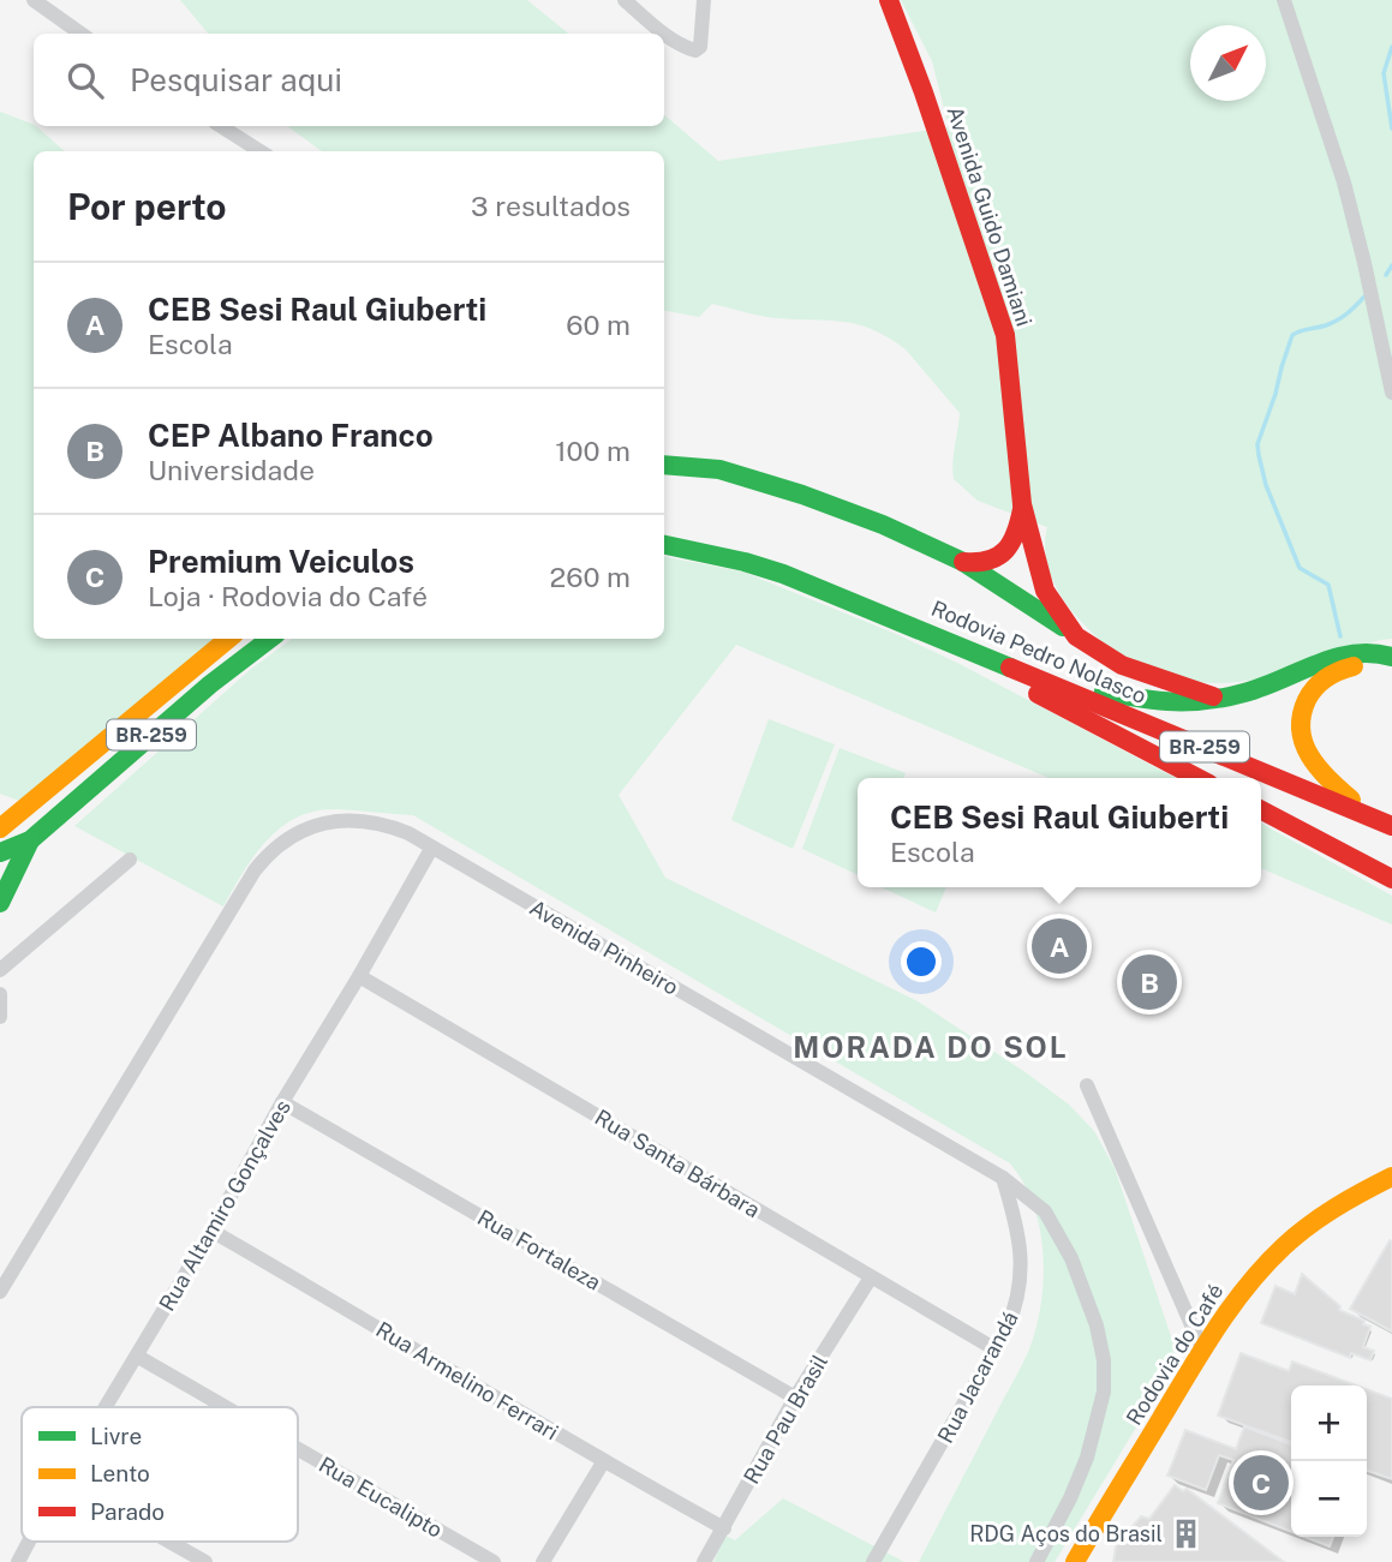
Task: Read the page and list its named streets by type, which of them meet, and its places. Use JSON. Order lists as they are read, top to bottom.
{
  "streets": {
    "main road": [
      "Avenida Guido Damiani",
      "Rodovia Pedro Nolasco",
      "BR-259",
      "Rodovia do Café"
    ],
    "street": [
      "Avenida Pinheiro",
      "Rua Santa Bárbara",
      "Rua Altamiro Gonçalves",
      "Rua Fortaleza",
      "Rua Jacarandá",
      "Rua Armelino Ferrari",
      "Rua Pau Brasil",
      "Rua Eucalipto"
    ]
  },
  "crossings": [
    ["Avenida Pinheiro", "Rua Altamiro Gonçalves"],
    ["Avenida Pinheiro", "Rua Jacarandá"],
    ["Rua Santa Bárbara", "Rua Altamiro Gonçalves"],
    ["Rua Santa Bárbara", "Rua Jacarandá"],
    ["Rua Santa Bárbara", "Rua Pau Brasil"],
    ["Rua Altamiro Gonçalves", "Rua Fortaleza"],
    ["Rua Altamiro Gonçalves", "Rua Armelino Ferrari"],
    ["Rua Altamiro Gonçalves", "Rua Eucalipto"],
    ["Rua Fortaleza", "Rua Pau Brasil"],
    ["Rua Armelino Ferrari", "Rua Pau Brasil"]
  ],
  "districts": ["MORADA DO SOL"],
  "places": {
    "building": ["RDG Aços do Brasil"]
  },
  "legend": ["Livre", "Lento", "Parado"],
  "north": "top right",
  "page": {
    "search": "Pesquisar aqui",
    "heading": ["Por perto", "3 resultados"],
    "list": [
      {
        "mark": "A",
        "name": "CEB Sesi Raul Giuberti",
        "note": "Escola",
        "value": "60 m"
      },
      {
        "mark": "B",
        "name": "CEP Albano Franco",
        "note": "Universidade",
        "value": "100 m"
      },
      {
        "mark": "C",
        "name": "Premium Veiculos",
        "note": "Loja · Rodovia do Café",
        "value": "260 m"
      }
    ],
    "popup": ["CEB Sesi Raul Giuberti", "Escola"],
    "pins": ["A", "B", "C"],
    "map_buttons": ["+", "−"]
  }
}
